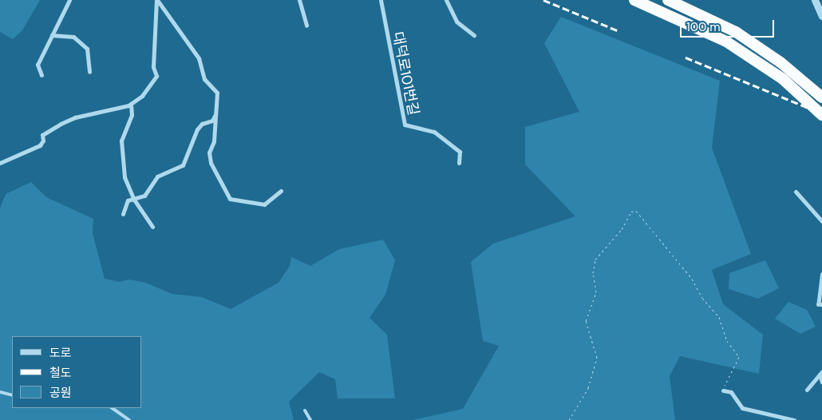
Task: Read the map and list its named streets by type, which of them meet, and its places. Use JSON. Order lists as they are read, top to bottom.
{
  "streets": {
    "street": ["대덕로101번길"]
  },
  "legend": ["도로", "철도", "공원"],
  "scale_bar": "100 m"
}
